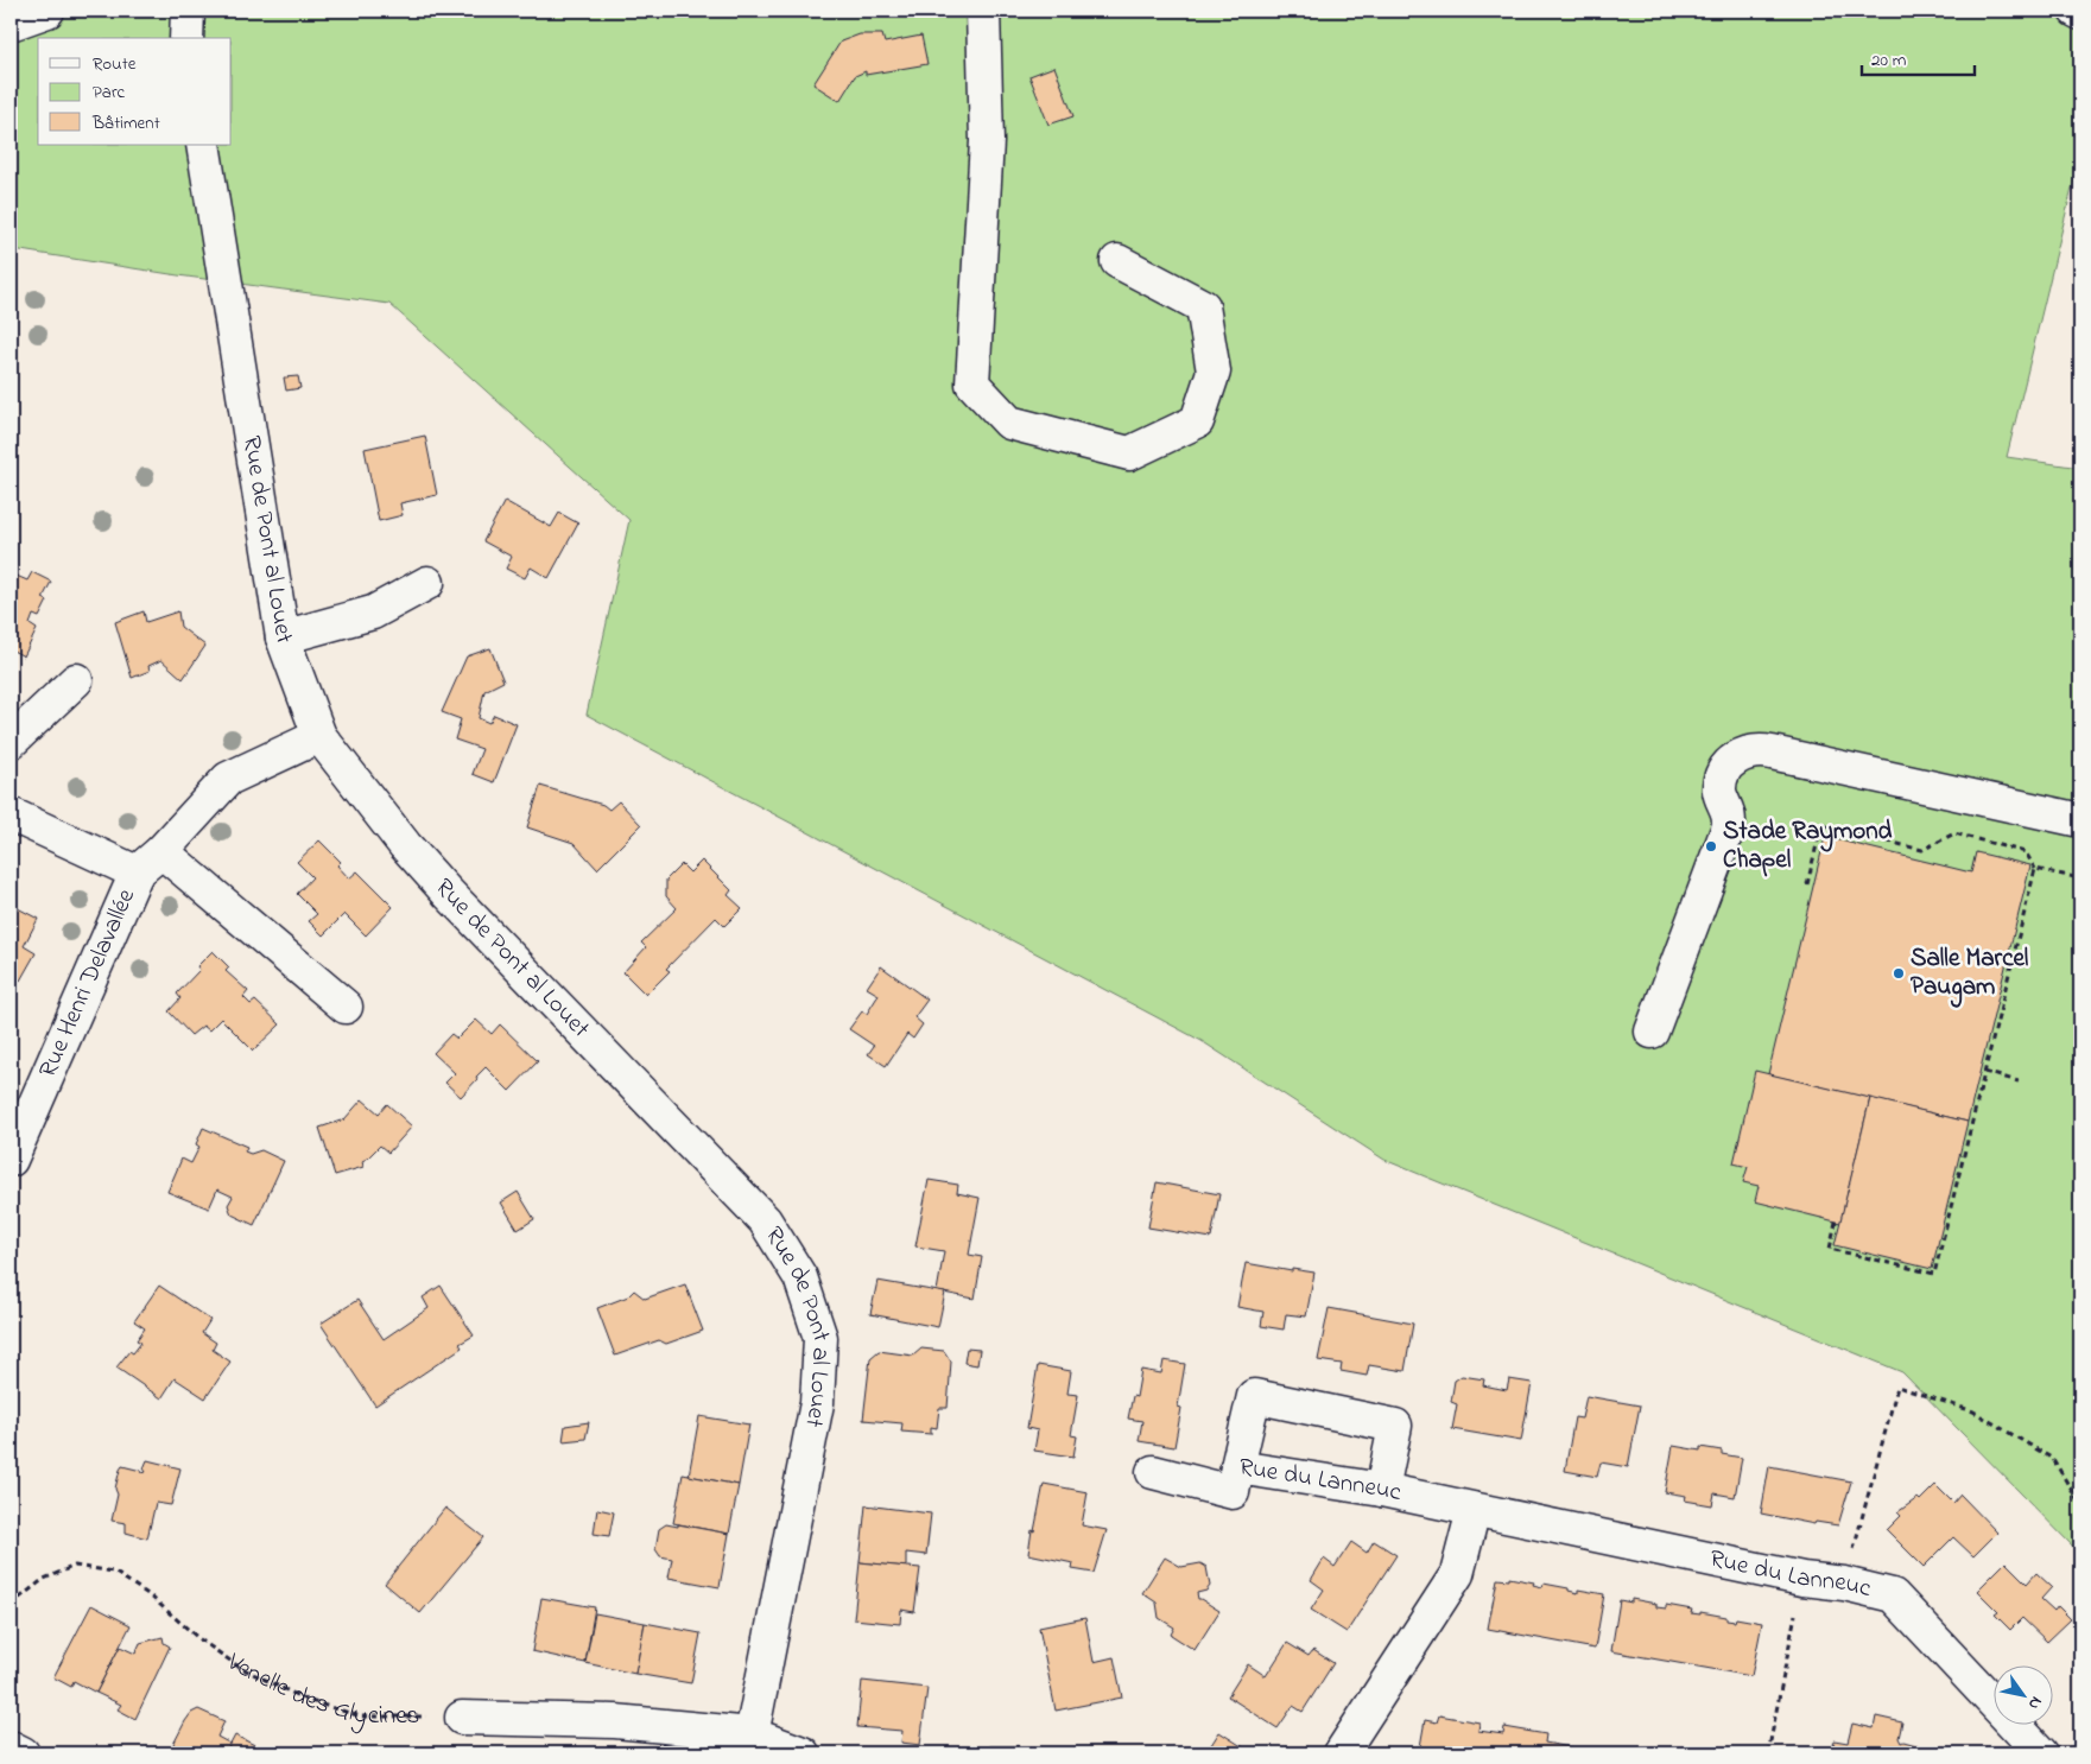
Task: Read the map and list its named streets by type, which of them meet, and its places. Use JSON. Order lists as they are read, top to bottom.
{
  "streets": {
    "street": ["Rue de Pont al Louet", "Rue Henri Delavallée", "Rue du Lanneuc"],
    "path": ["Venelle des Glycines"]
  },
  "crossings": [
    ["Rue de Pont al Louet", "Rue Henri Delavallée"]
  ],
  "places": ["Stade Raymond Chapel", "Salle Marcel Paugam"],
  "legend": ["Route", "Parc", "Bâtiment"],
  "scale_bar": "20 m",
  "north": "bottom right"
}
